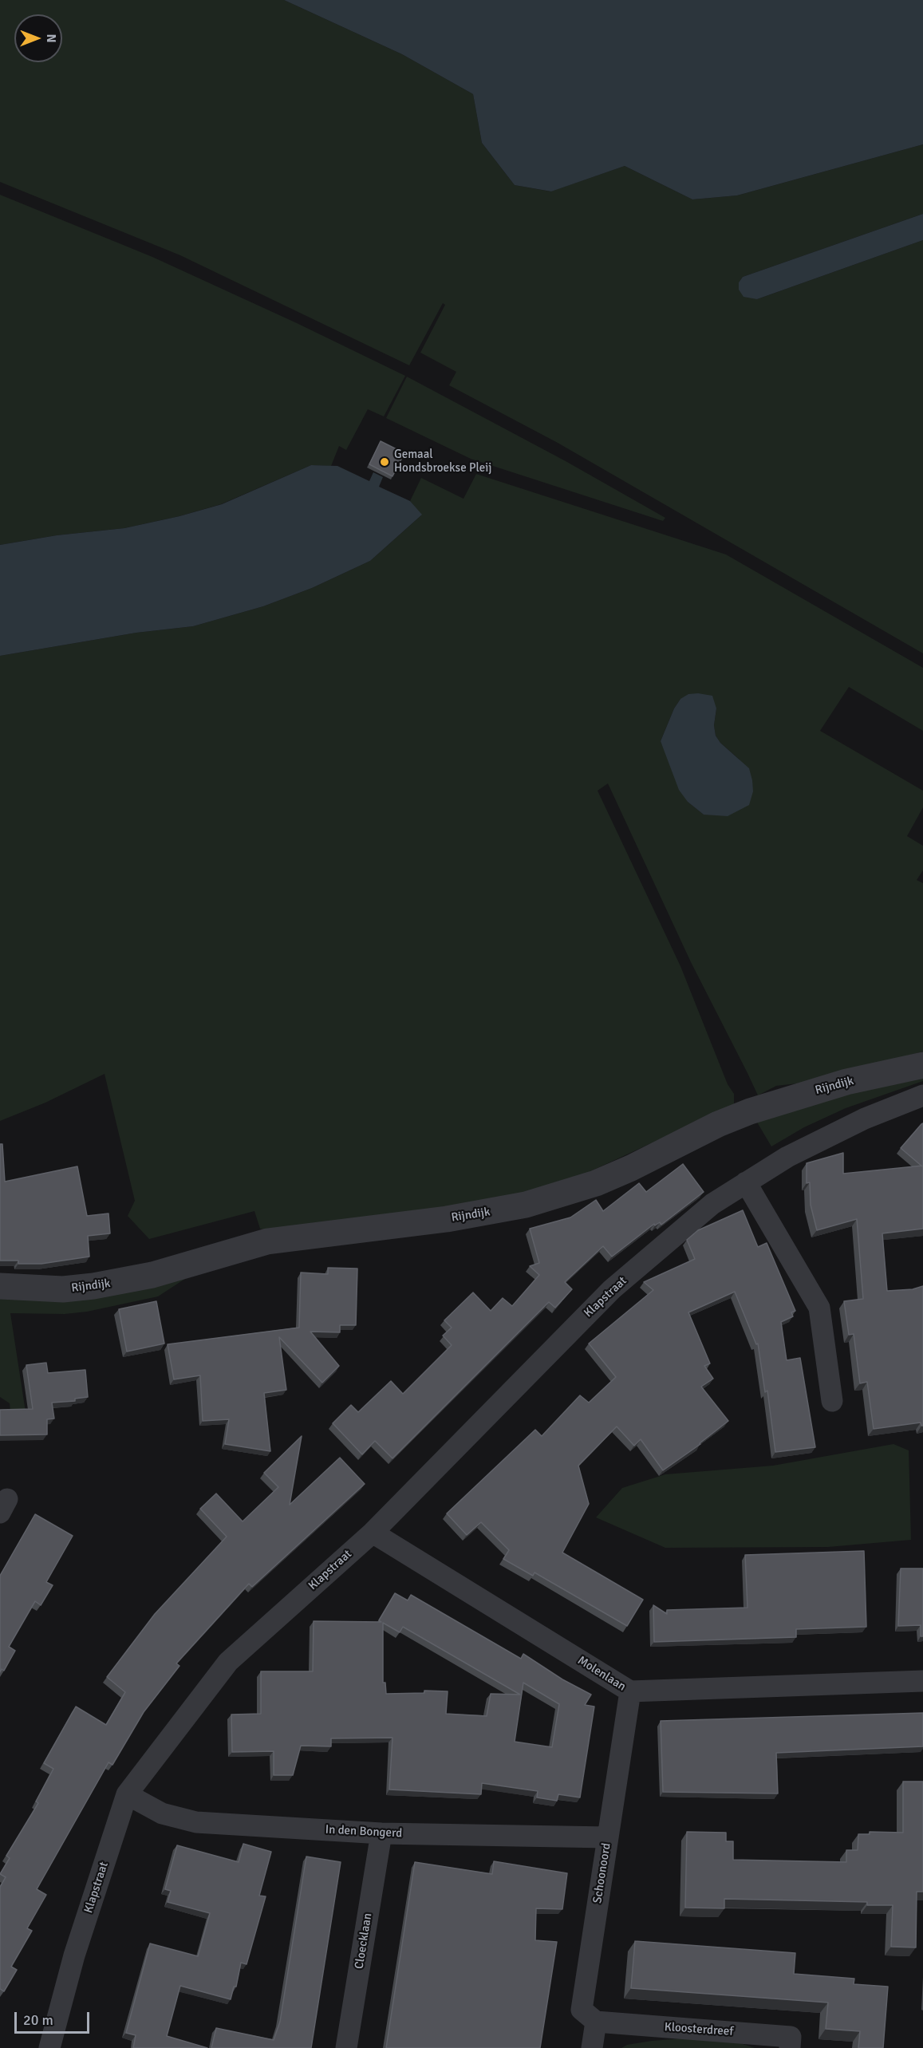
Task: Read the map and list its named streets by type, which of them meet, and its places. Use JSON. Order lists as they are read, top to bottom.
{
  "streets": {
    "street": [
      "Rijndijk",
      "Klapstraat",
      "Molenlaan",
      "In den Bongerd",
      "Schoonoord",
      "Cloecklaan",
      "Kloosterdreef"
    ]
  },
  "crossings": [
    ["Klapstraat", "Molenlaan"],
    ["Klapstraat", "In den Bongerd"],
    ["Molenlaan", "Schoonoord"],
    ["In den Bongerd", "Schoonoord"],
    ["In den Bongerd", "Cloecklaan"],
    ["Schoonoord", "Kloosterdreef"]
  ],
  "places": ["Gemaal Hondsbroekse Pleij"],
  "scale_bar": "20 m",
  "north": "right"
}
